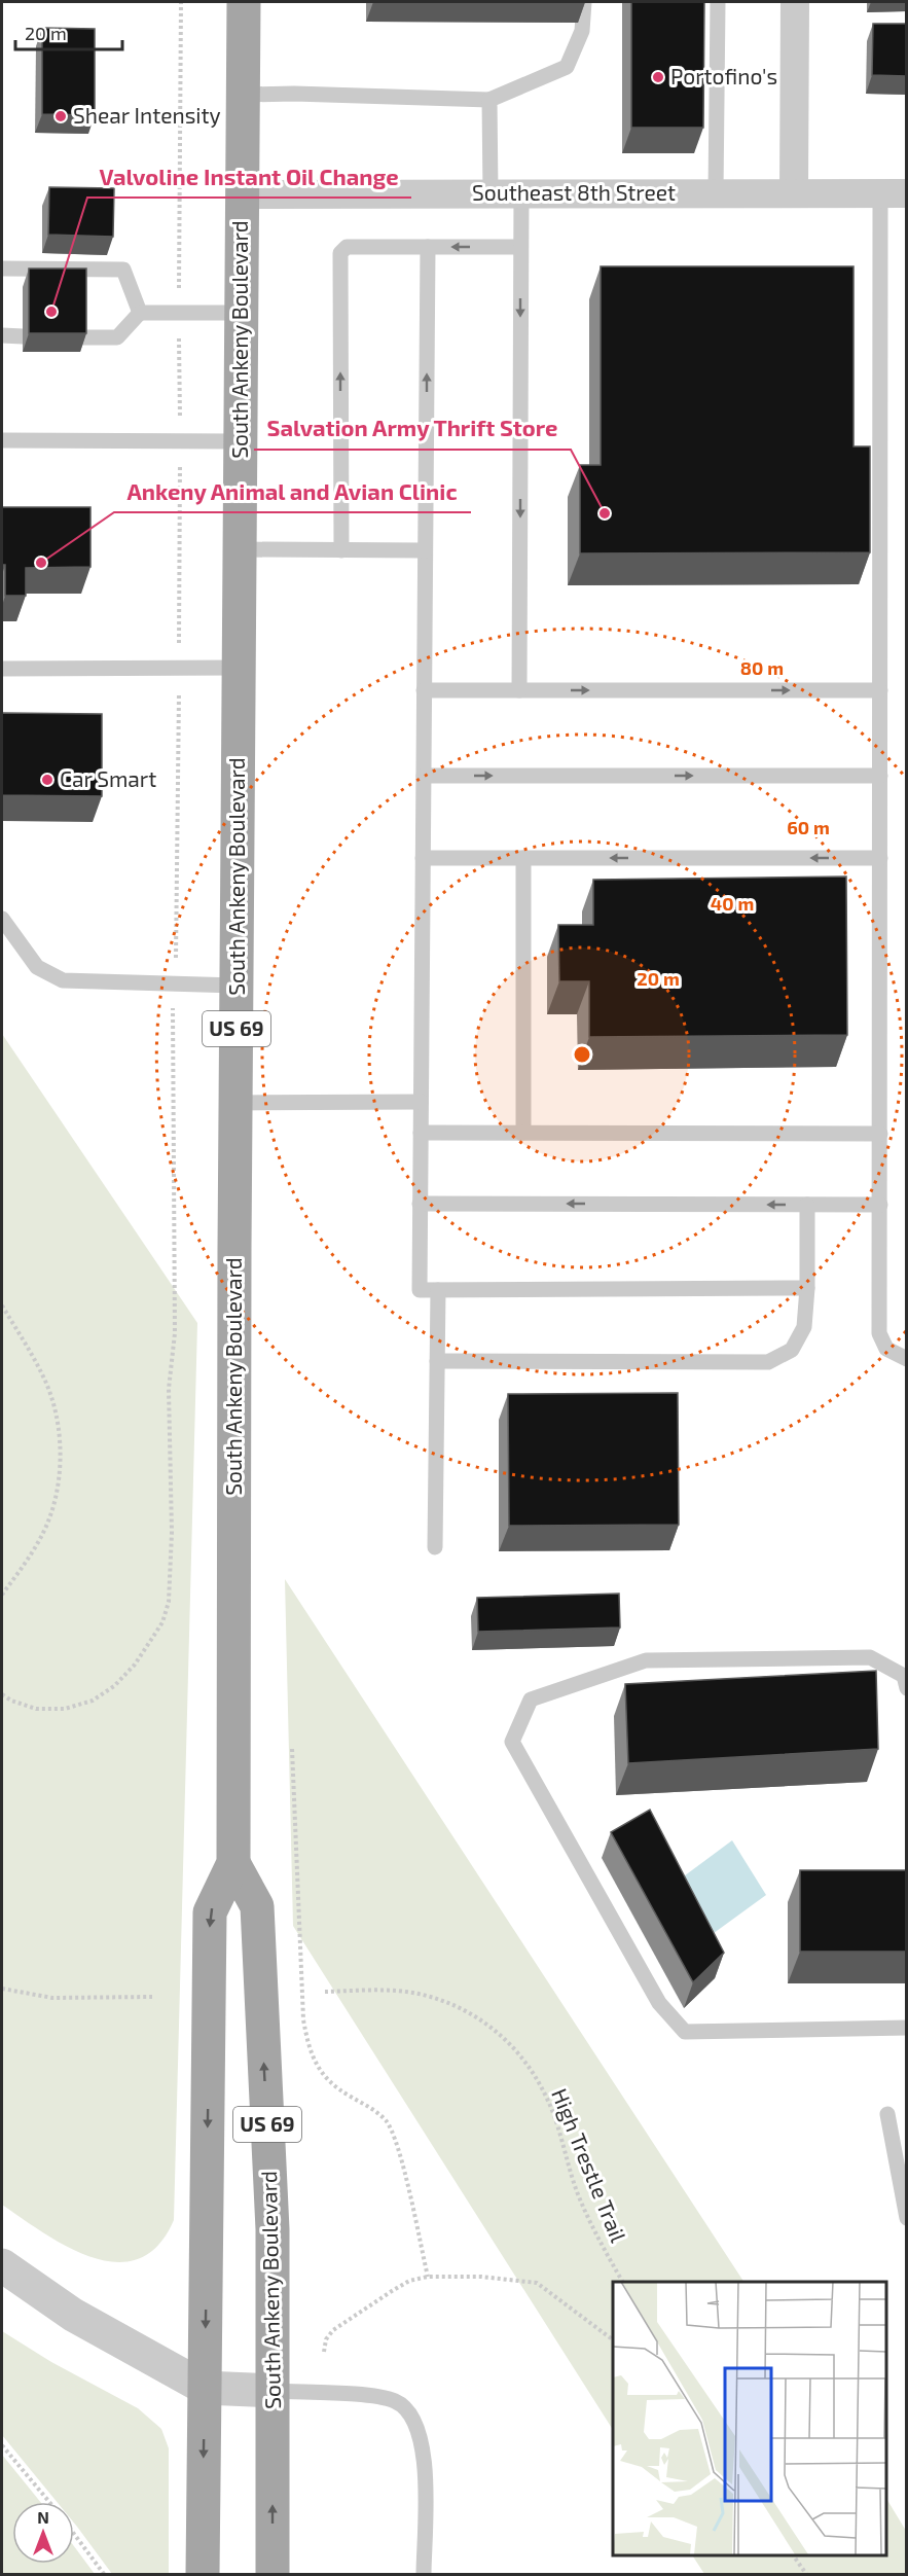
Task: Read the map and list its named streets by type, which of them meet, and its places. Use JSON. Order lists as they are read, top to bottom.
{
  "streets": {
    "main road": ["South Ankeny Boulevard", "US 69"],
    "street": ["Southeast 8th Street"],
    "path": ["High Trestle Trail"]
  },
  "crossings": [
    ["Southeast 8th Street", "South Ankeny Boulevard"]
  ],
  "places": [
    "Portofino's",
    "Shear Intensity",
    "Valvoline Instant Oil Change",
    "Salvation Army Thrift Store",
    "Ankeny Animal and Avian Clinic",
    "Car Smart"
  ],
  "scale_bar": "20 m",
  "north": "top",
  "rings": [
    "80 m",
    "60 m",
    "40 m",
    "20 m"
  ]
}
